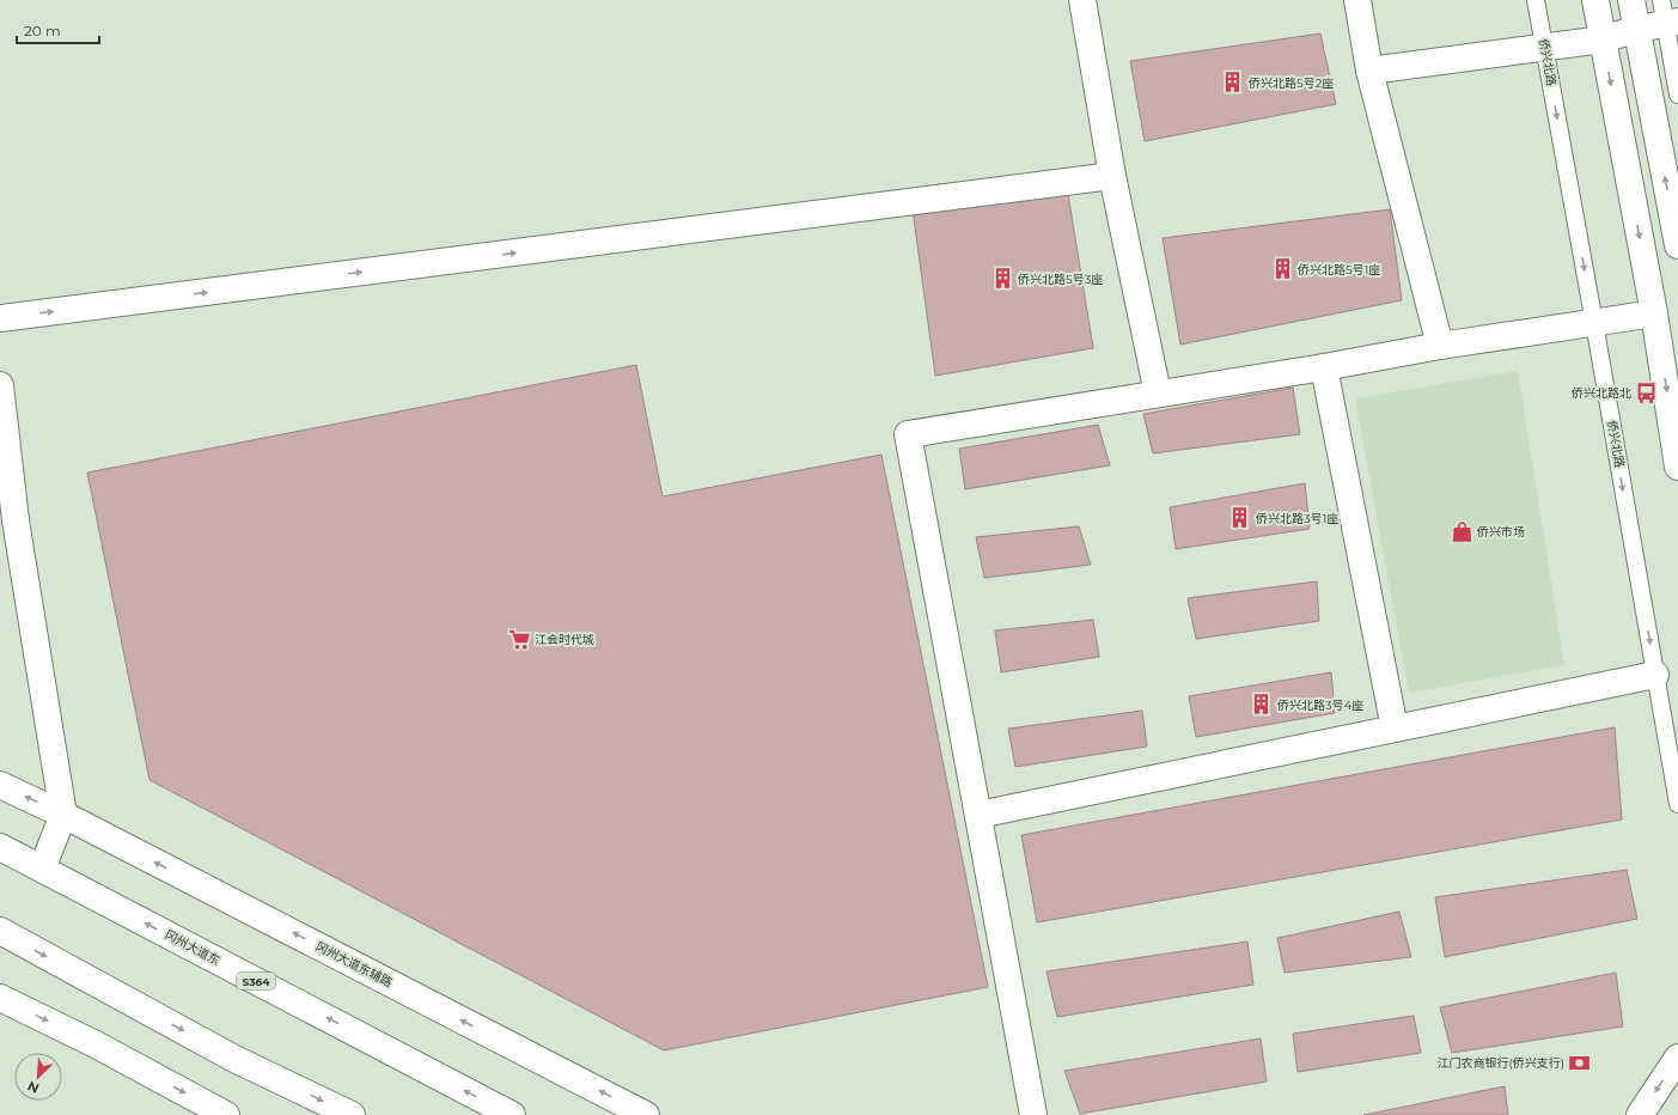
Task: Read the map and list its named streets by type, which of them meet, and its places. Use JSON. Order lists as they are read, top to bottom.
{
  "streets": {
    "street": ["冈州大道东", "冈州大道东辅路", "S364"],
    "lane": ["侨兴北路"]
  },
  "one_way": ["侨兴北路"],
  "places": {
    "building": [
      "侨兴北路5号2座",
      "侨兴北路5号1座",
      "侨兴北路5号3座",
      "侨兴北路3号1座",
      "侨兴北路3号4座"
    ],
    "bus stop": ["侨兴北路北"],
    "shop": ["侨兴市场"],
    "supermarket": ["江会时代城"],
    "bank": ["江门农商银行(侨兴支行)"]
  },
  "scale_bar": "20 m",
  "north": "bottom left"
}
